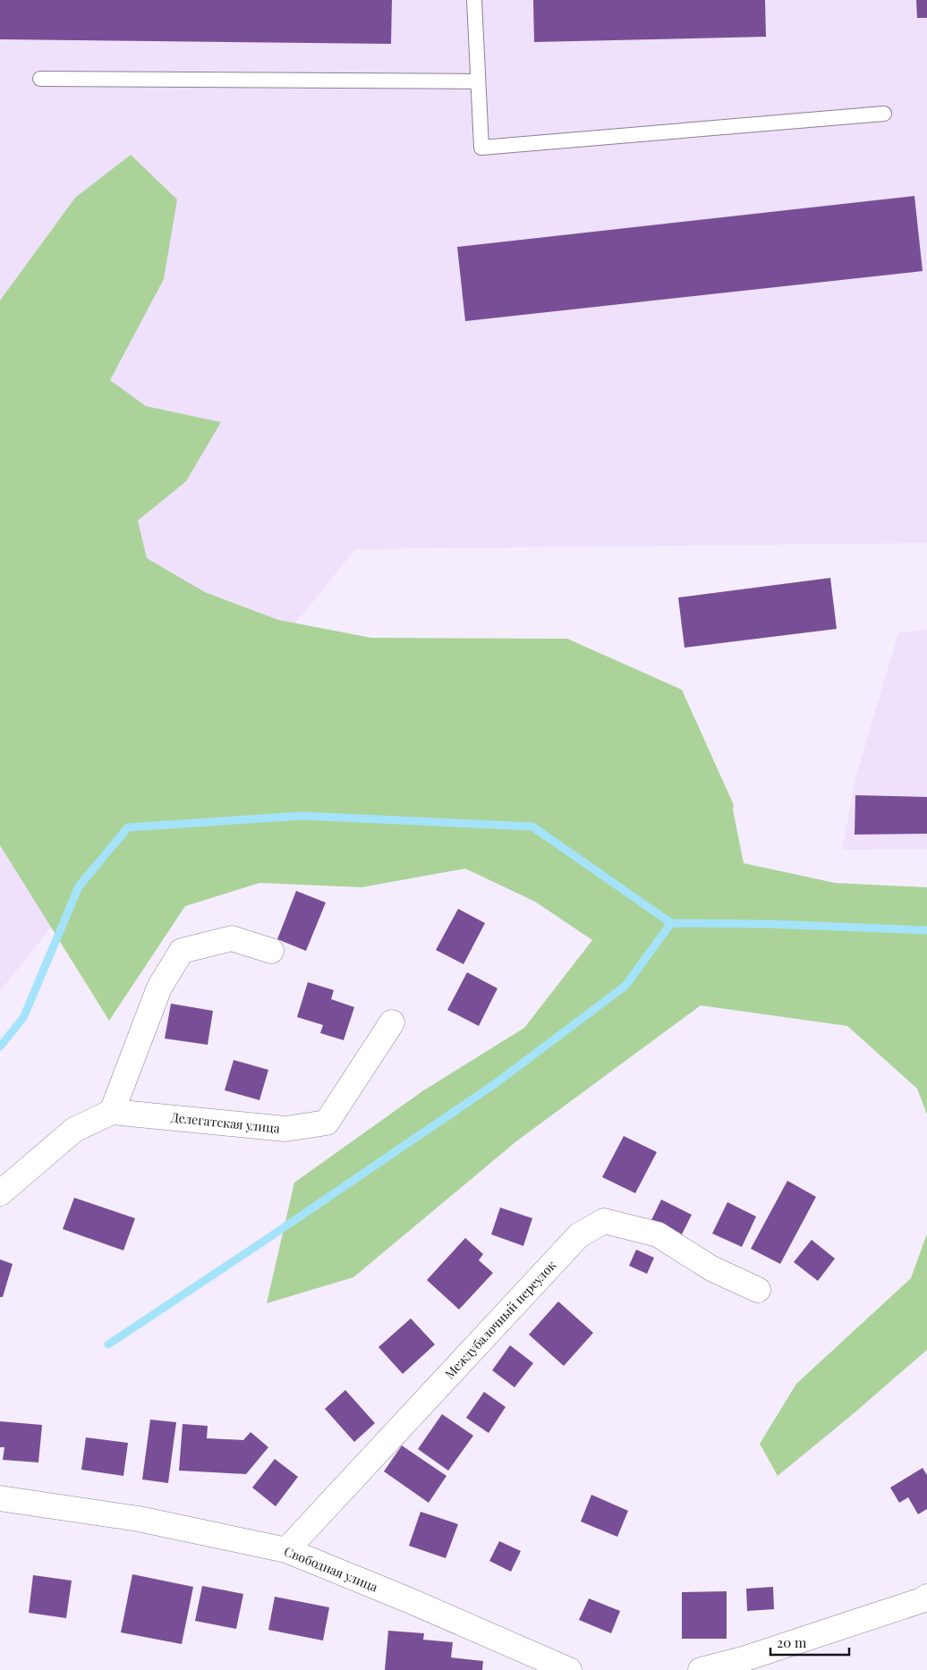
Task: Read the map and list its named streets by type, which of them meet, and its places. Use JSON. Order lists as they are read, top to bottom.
{
  "streets": {
    "street": ["Делегатская улица", "Междубалочный переулок", "Свободная улица"]
  },
  "crossings": [
    ["Междубалочный переулок", "Свободная улица"]
  ],
  "scale_bar": "20 m"
}
